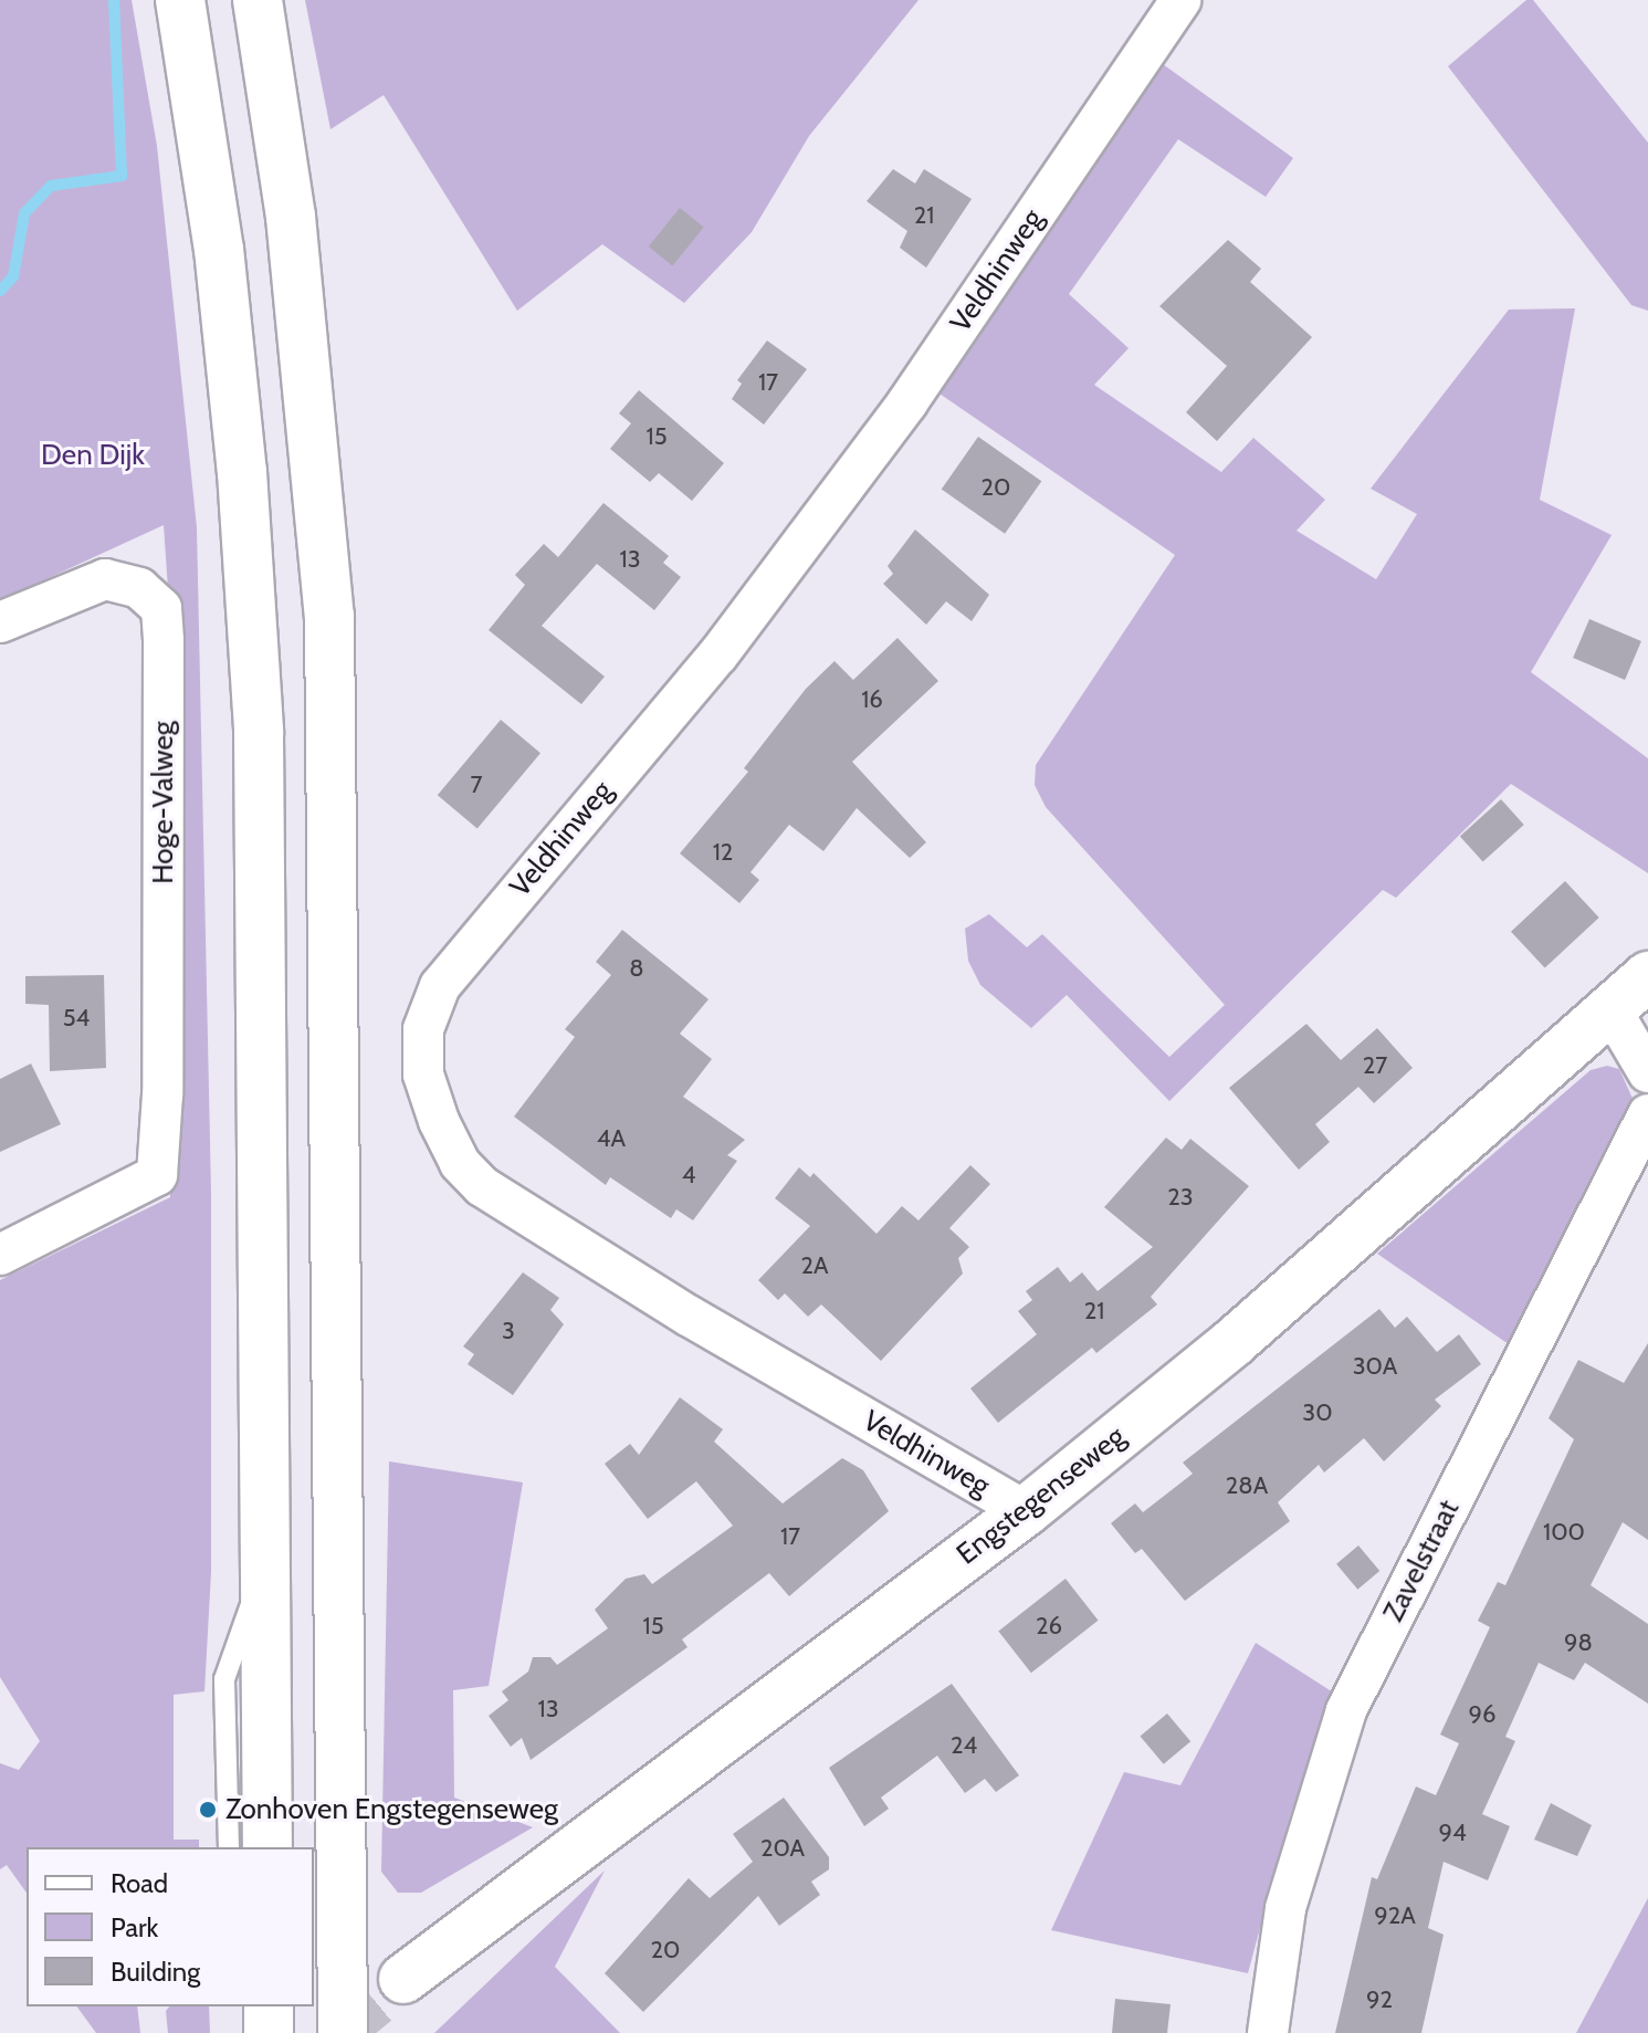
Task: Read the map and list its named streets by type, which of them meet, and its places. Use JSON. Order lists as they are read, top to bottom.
{
  "streets": {
    "main road": ["Engstegenseweg"],
    "street": ["Veldhinweg", "Hoge-Valweg", "Zavelstraat"]
  },
  "crossings": [
    ["Veldhinweg", "Engstegenseweg"]
  ],
  "parks": ["Den Dijk"],
  "places": ["Zonhoven Engstegenseweg"],
  "house_numbers": [
    "21",
    "17",
    "15",
    "20",
    "13",
    "16",
    "7",
    "12",
    "8",
    "54",
    "27",
    "4A",
    "4",
    "23",
    "2A",
    "21",
    "3",
    "30A",
    "30",
    "28A",
    "100",
    "17",
    "15",
    "26",
    "98",
    "13",
    "96",
    "24",
    "94",
    "20A",
    "92A",
    "20",
    "92"
  ],
  "legend": ["Road", "Park", "Building"]
}
